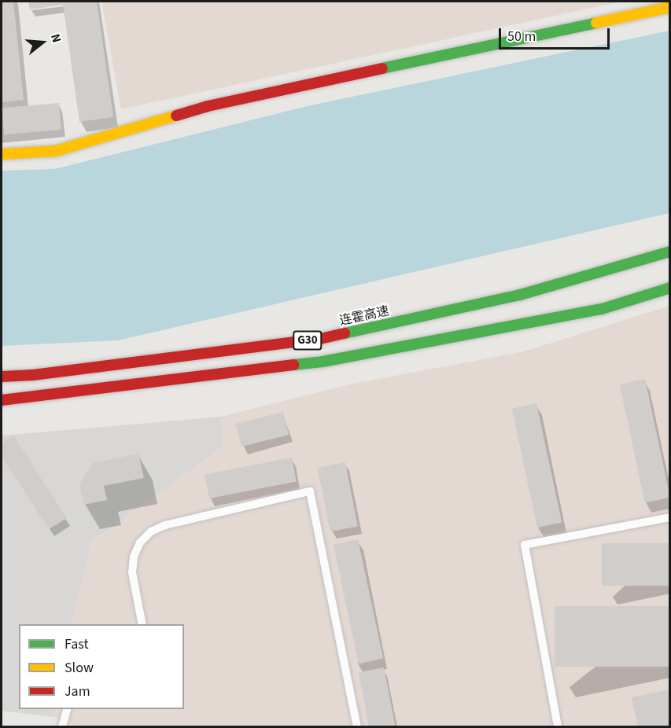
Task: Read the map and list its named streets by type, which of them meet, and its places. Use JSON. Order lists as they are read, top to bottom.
{
  "streets": {
    "main road": ["连霍高速", "G30"]
  },
  "legend": ["Fast", "Slow", "Jam"],
  "scale_bar": "50 m",
  "north": "right"
}
